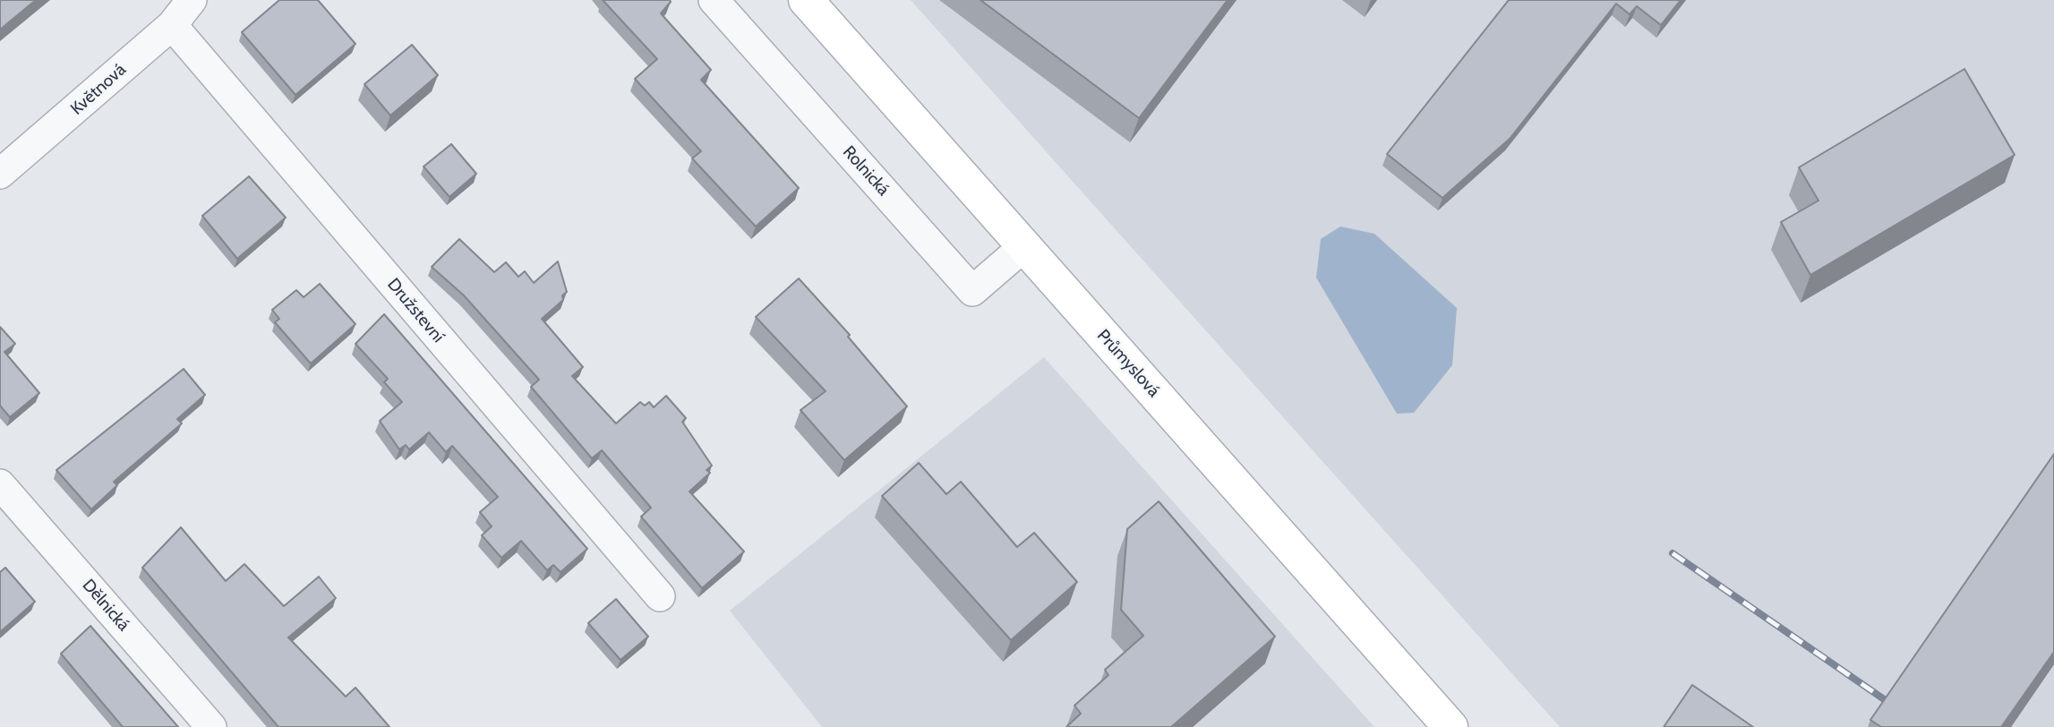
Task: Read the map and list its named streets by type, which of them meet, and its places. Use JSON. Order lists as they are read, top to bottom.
{
  "streets": {
    "main road": ["Průmyslová"],
    "street": [
      "Květnová",
      "Rolnická",
      "Družstevní",
      "Dělnická"
    ]
  },
  "crossings": [
    ["Květnová", "Družstevní"],
    ["Rolnická", "Průmyslová"]
  ]
}
